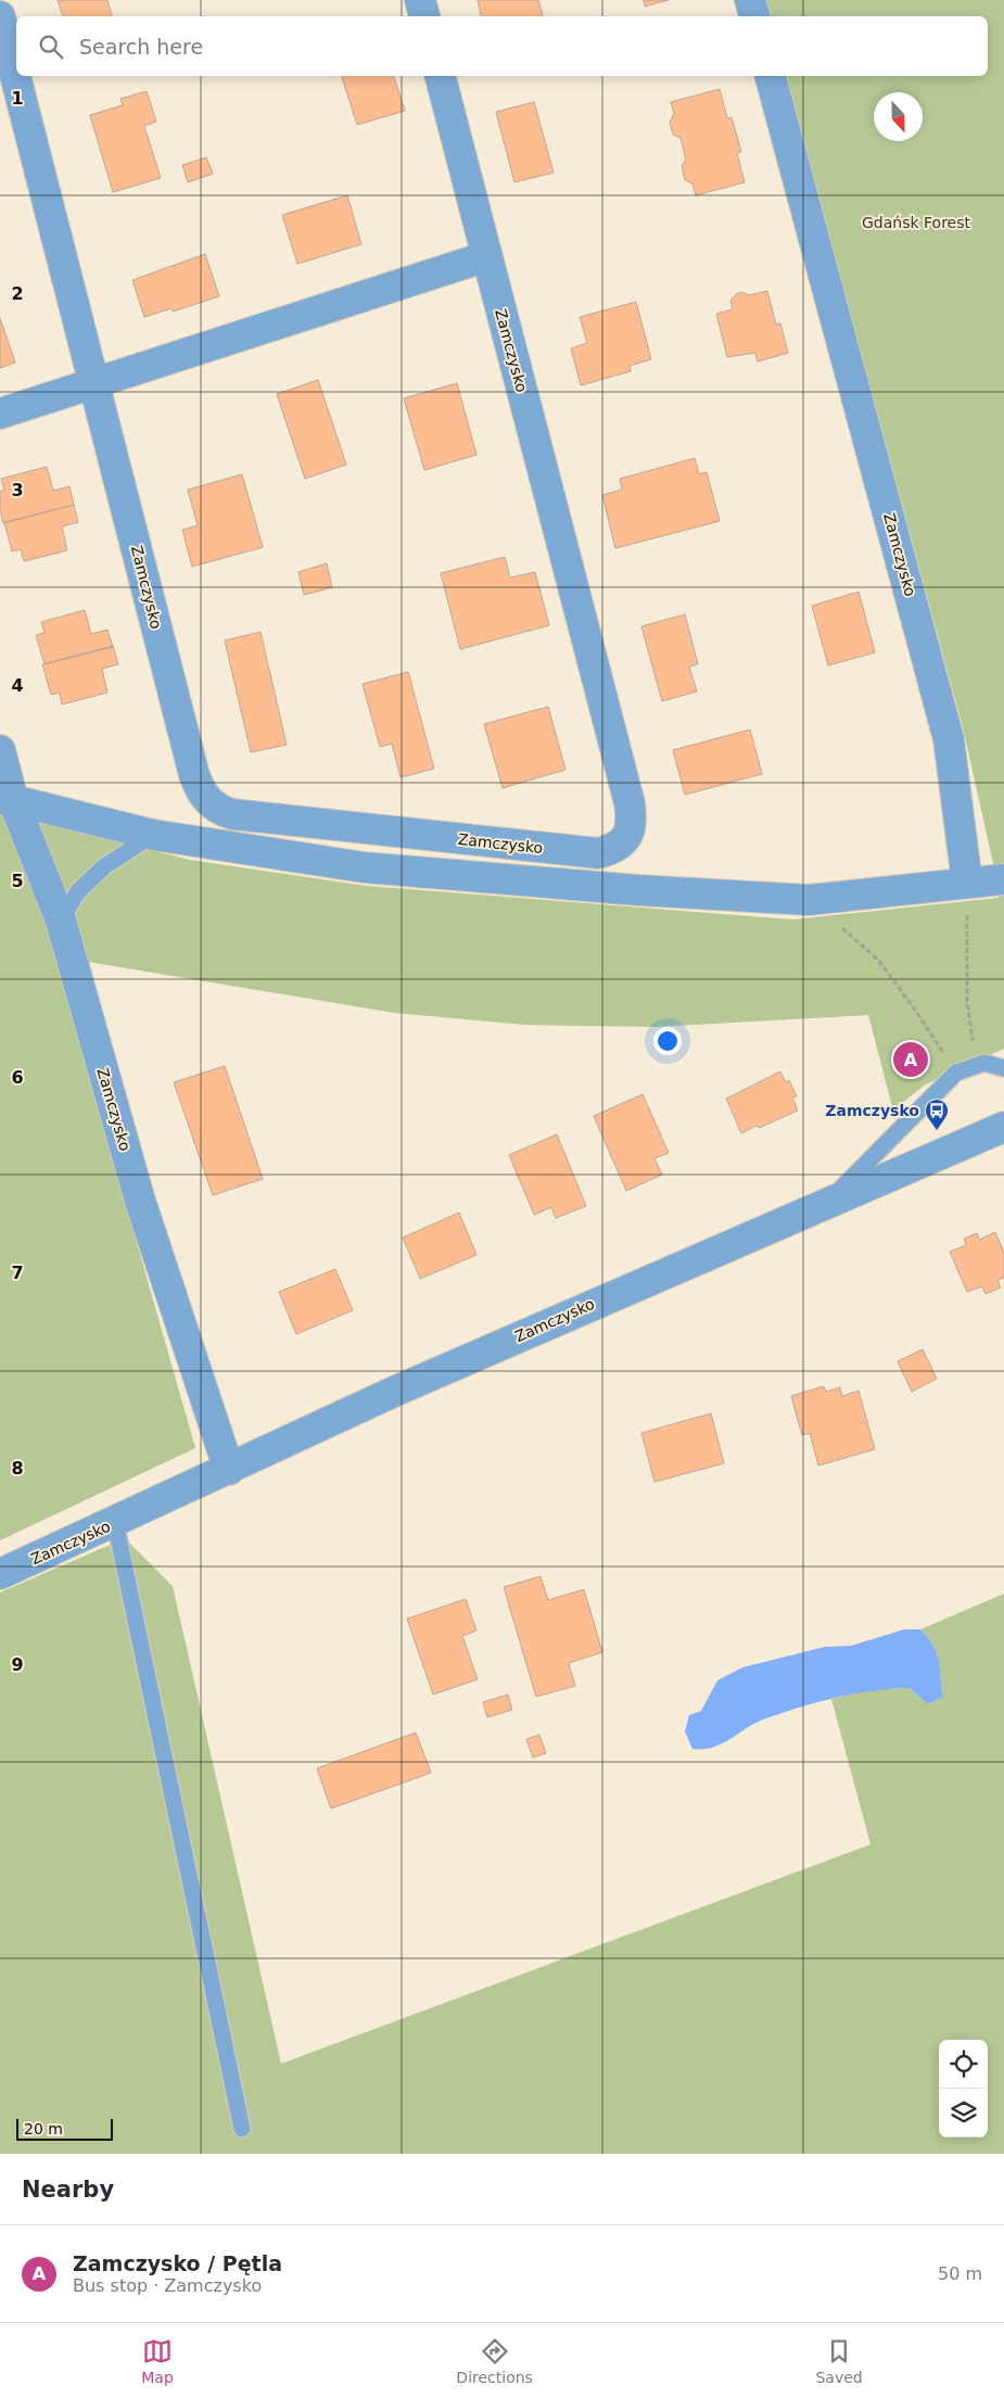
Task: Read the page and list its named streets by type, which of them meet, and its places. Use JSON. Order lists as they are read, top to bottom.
{
  "streets": {
    "street": ["Zamczysko"]
  },
  "parks": ["Gdańsk Forest"],
  "places": {
    "bus stop": ["Zamczysko"]
  },
  "scale_bar": "20 m",
  "north": "bottom",
  "page": {
    "search": "Search here",
    "pins": "A",
    "scale": "20 m",
    "heading": "Nearby",
    "list": [
      {
        "mark": "A",
        "name": "Zamczysko / Pętla",
        "note": "Bus stop · Zamczysko",
        "value": "50 m"
      }
    ],
    "nav": ["Map", "Directions", "Saved"]
  },
  "grid": {
    "rows": [
      "1",
      "2",
      "3",
      "4",
      "5",
      "6",
      "7",
      "8",
      "9"
    ]
  }
}
